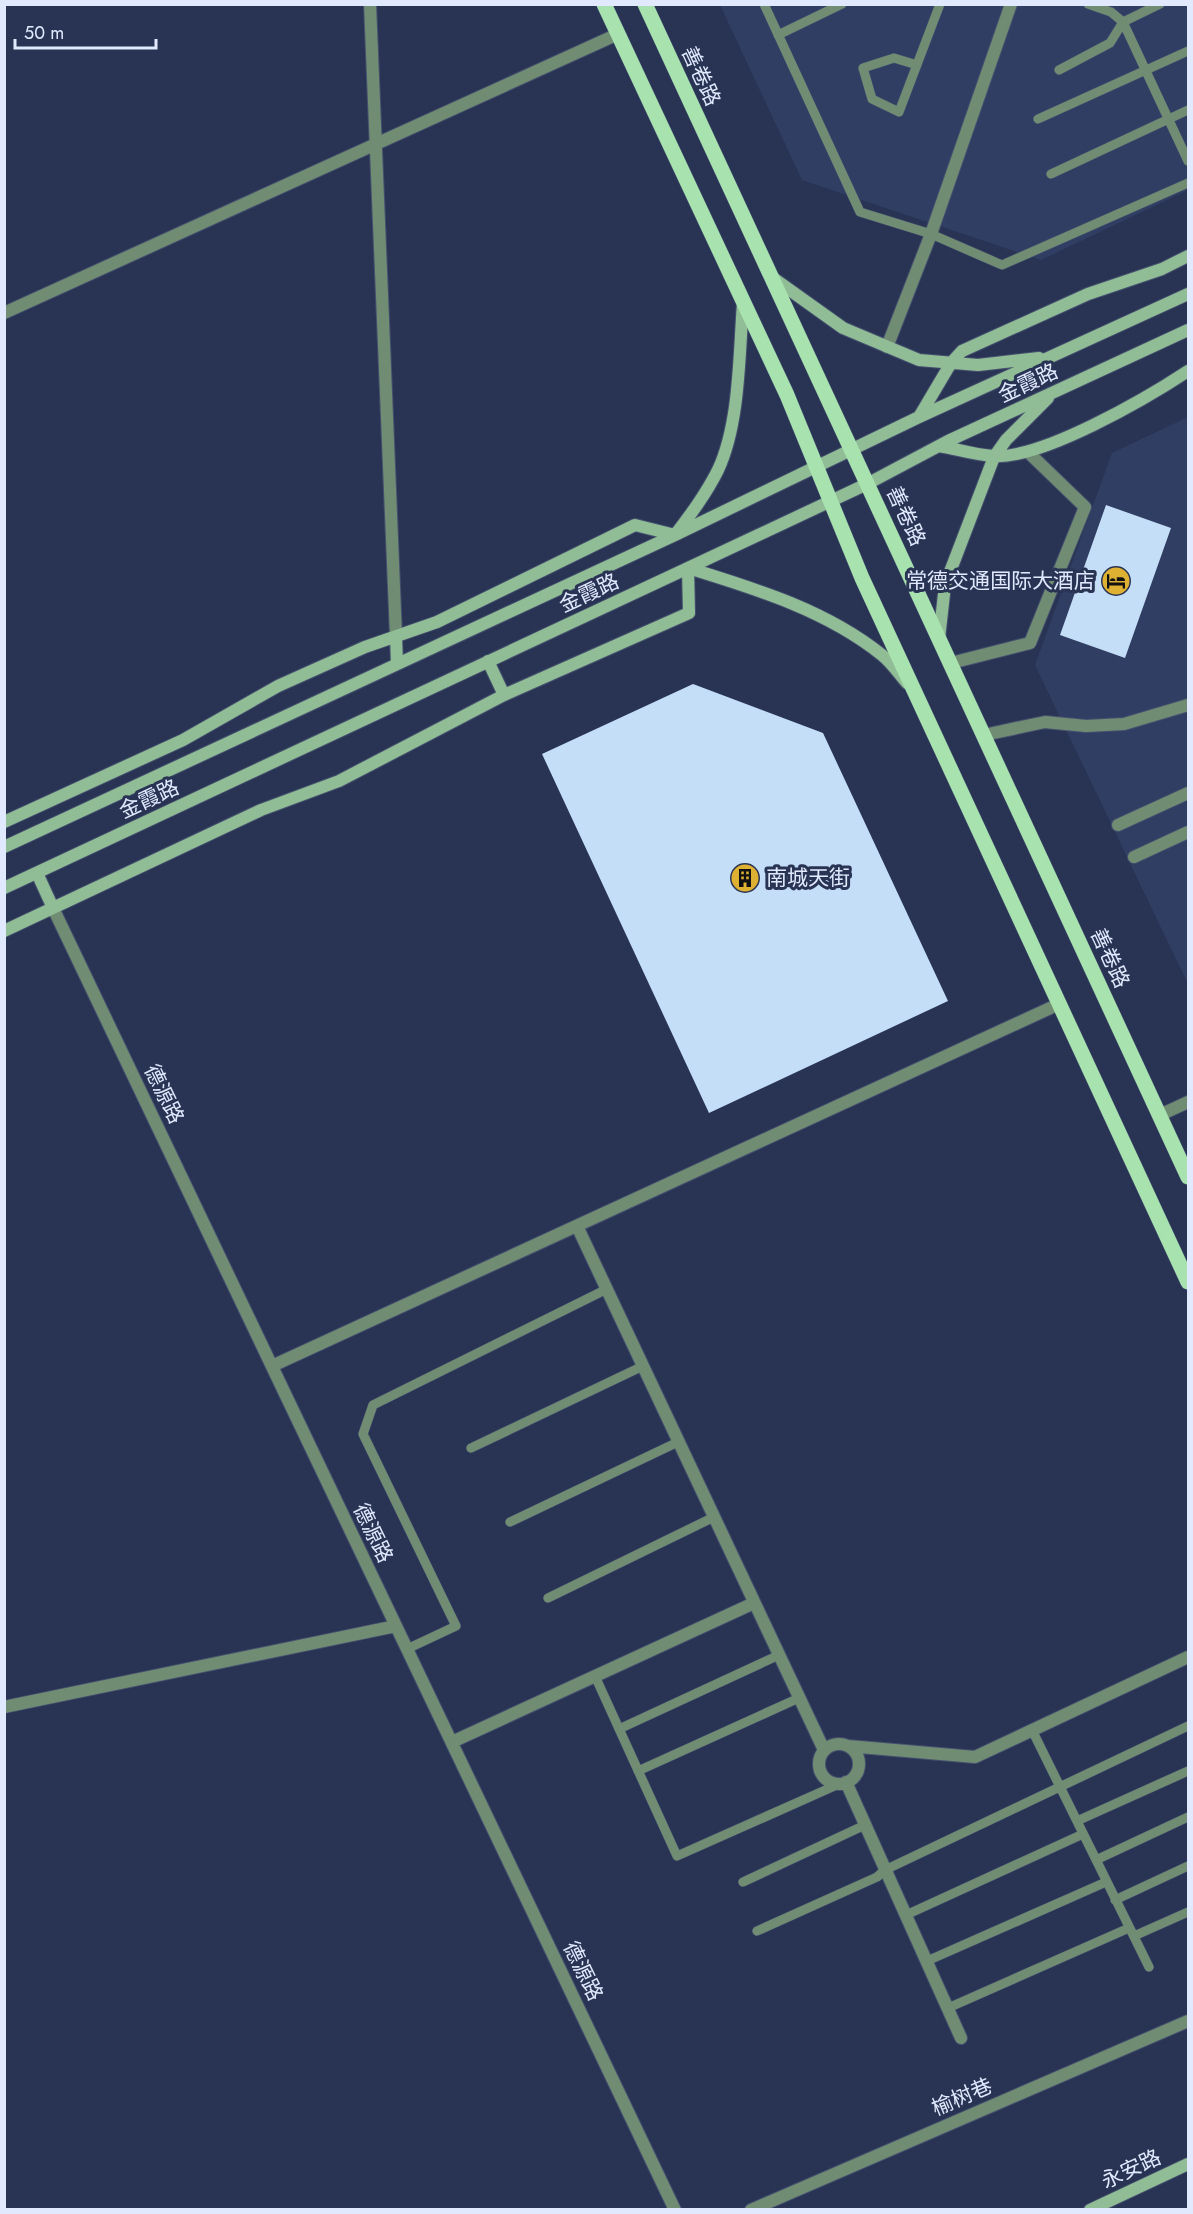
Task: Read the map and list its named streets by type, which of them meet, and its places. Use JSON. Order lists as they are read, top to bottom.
{
  "streets": {
    "main road": [
      "善卷路",
      "金霞路",
      "德源路",
      "永安路"
    ],
    "street": ["榆树巷"]
  },
  "crossings": [
    ["善卷路", "金霞路"],
    ["金霞路", "德源路"]
  ],
  "places": {
    "hotel": ["常德交通国际大酒店"],
    "building": ["南城天街"]
  },
  "scale_bar": "50 m"
}
